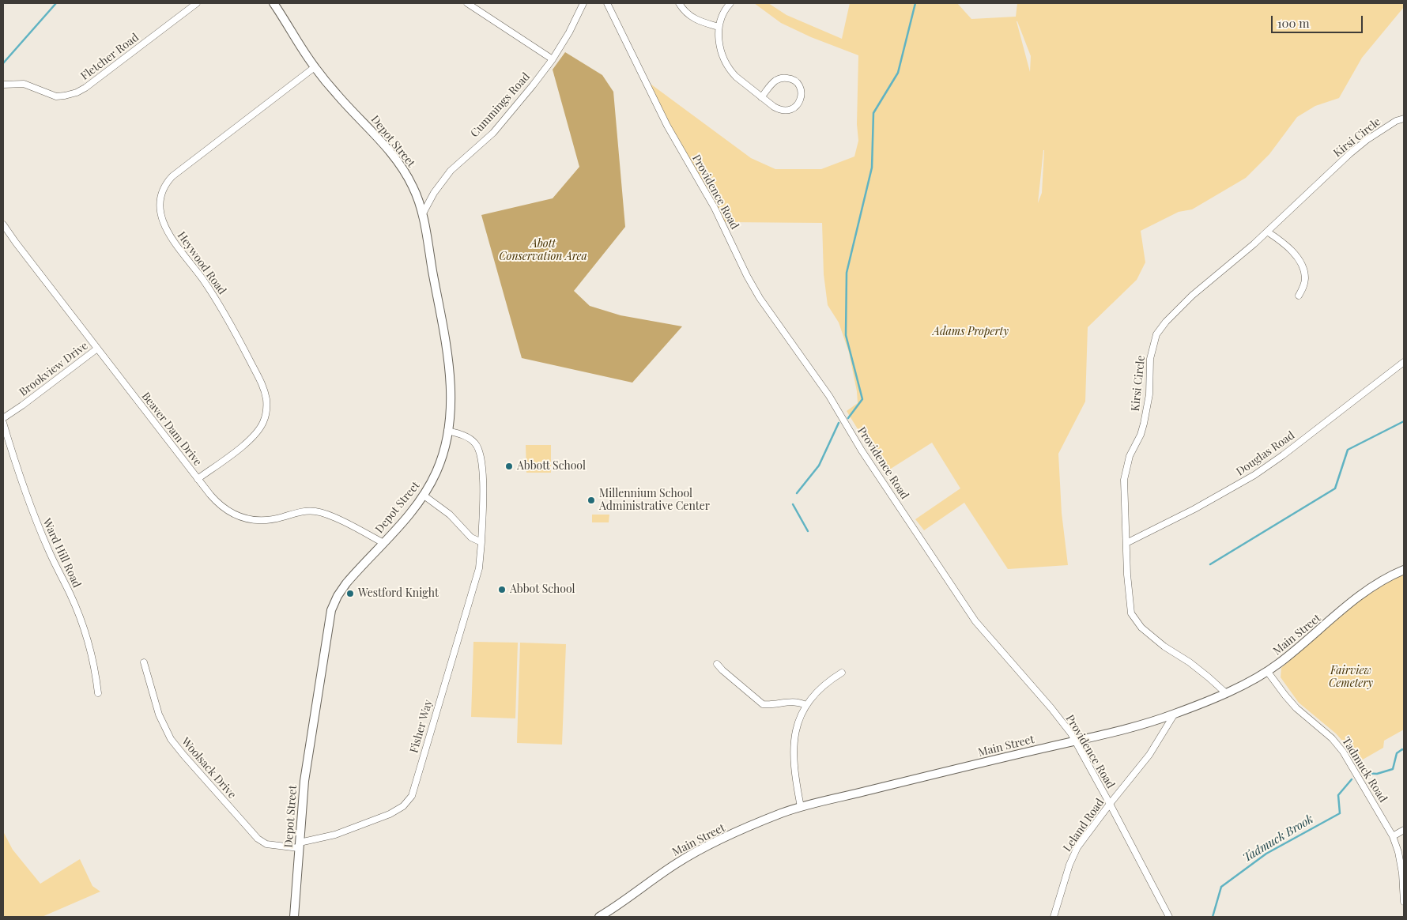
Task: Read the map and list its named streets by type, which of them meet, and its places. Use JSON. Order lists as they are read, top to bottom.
{
  "streets": {
    "main road": ["Depot Street", "Main Street"],
    "street": [
      "Fletcher Road",
      "Cummings Road",
      "Kirsi Circle",
      "Providence Road",
      "Heywood Road",
      "Brookview Drive",
      "Beaver Dam Drive",
      "Douglas Road",
      "Ward Hill Road",
      "Fisher Way",
      "Woolsack Drive",
      "Tadmuck Road",
      "Leland Road"
    ]
  },
  "crossings": [
    ["Cummings Road", "Depot Street"],
    ["Kirsi Circle", "Douglas Road"],
    ["Kirsi Circle", "Main Street"],
    ["Depot Street", "Heywood Road"],
    ["Depot Street", "Beaver Dam Drive"],
    ["Depot Street", "Fisher Way"],
    ["Depot Street", "Woolsack Drive"],
    ["Providence Road", "Main Street"],
    ["Providence Road", "Leland Road"],
    ["Heywood Road", "Beaver Dam Drive"],
    ["Brookview Drive", "Beaver Dam Drive"],
    ["Main Street", "Tadmuck Road"],
    ["Main Street", "Leland Road"],
    ["Fisher Way", "Woolsack Drive"]
  ],
  "water": ["Tadmuck Brook"],
  "parks": ["Abott Conservation Area", "Adams Property", "Fairview Cemetery"],
  "places": [
    "Abbott School",
    "Millennium School Administrative Center",
    "Abbot School",
    "Westford Knight"
  ],
  "scale_bar": "100 m"
}
